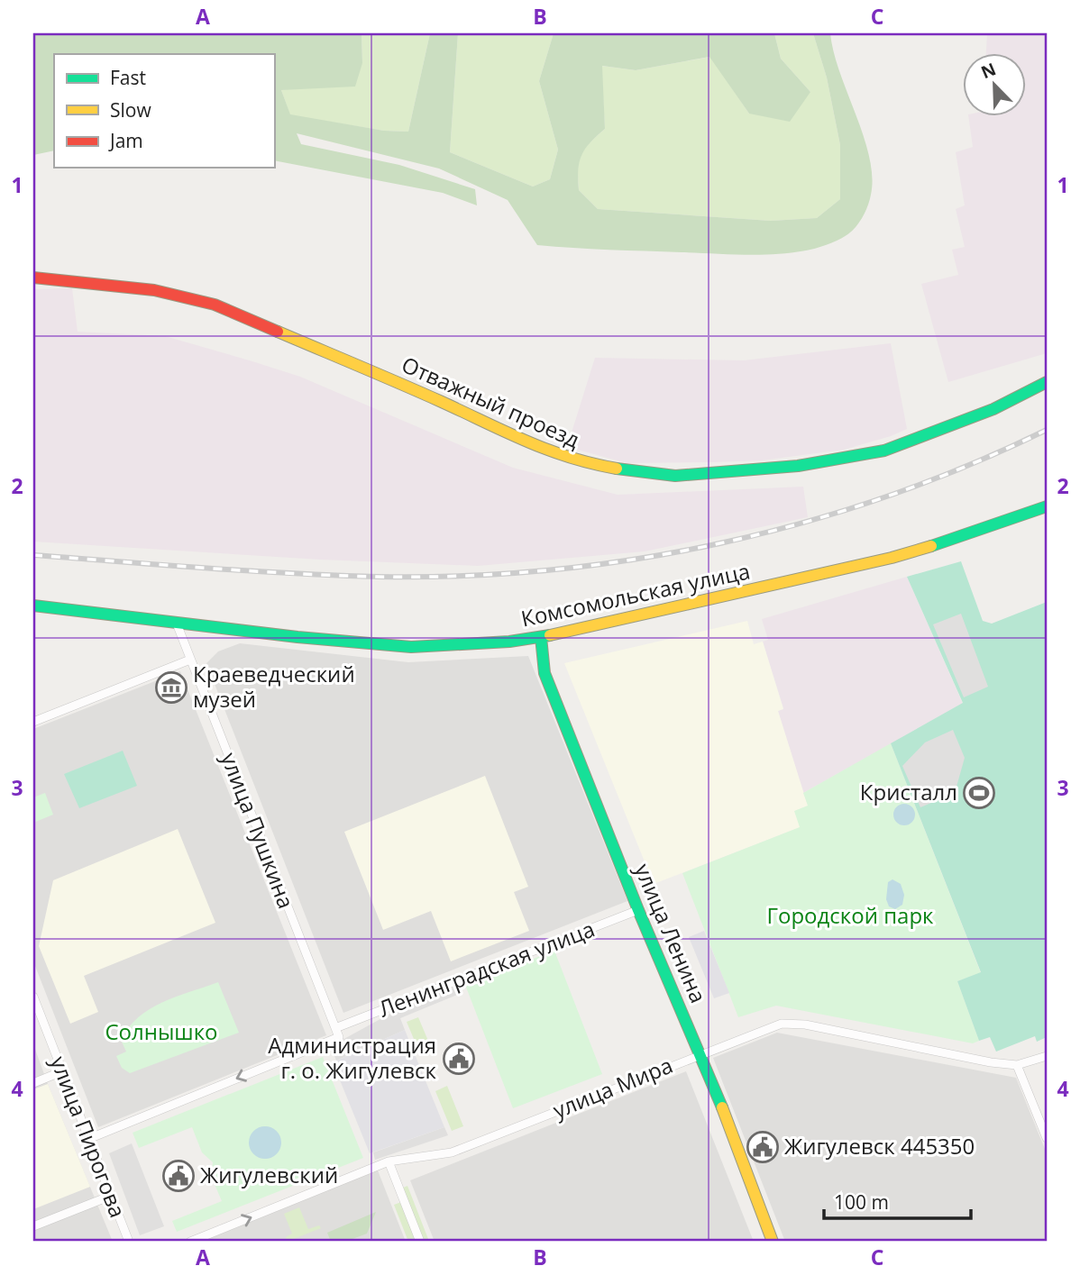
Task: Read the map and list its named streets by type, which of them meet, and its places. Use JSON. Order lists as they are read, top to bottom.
{
  "streets": {
    "street": [
      "Отважный проезд",
      "Комсомольская улица",
      "улица Пушкина",
      "улица Ленина",
      "Ленинградская улица",
      "улица Мира",
      "улица Пирогова"
    ]
  },
  "crossings": [
    ["Комсомольская улица", "улица Пушкина"],
    ["Комсомольская улица", "улица Ленина"],
    ["улица Пушкина", "Ленинградская улица"],
    ["улица Пушкина", "улица Пирогова"],
    ["улица Ленина", "Ленинградская улица"],
    ["улица Ленина", "улица Мира"]
  ],
  "one_way": ["улица Пушкина"],
  "parks": ["Городской парк", "Солнышко"],
  "places": {
    "museum": ["Краеведческий музей"],
    "sports": ["Кристалл"],
    "public building": ["Администрация г. о. Жигулевск", "Жигулевск 445350", "Жигулевский"]
  },
  "legend": ["Fast", "Slow", "Jam"],
  "scale_bar": "100 m",
  "north": "top left",
  "grid": {
    "columns": ["A", "B", "C"],
    "rows": [
      "1",
      "2",
      "3",
      "4"
    ]
  }
}
